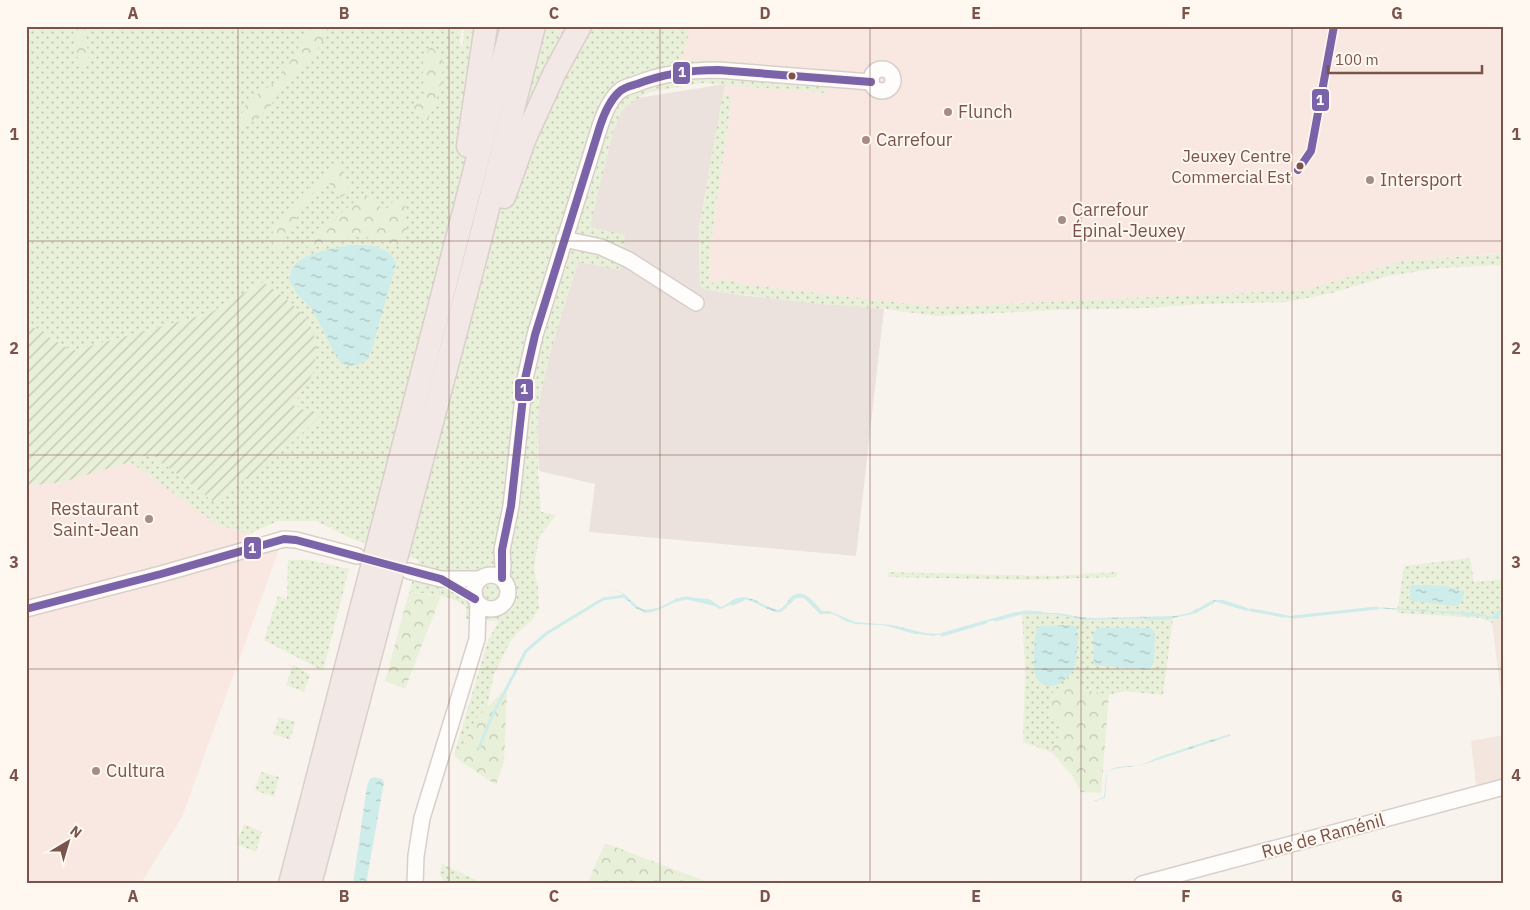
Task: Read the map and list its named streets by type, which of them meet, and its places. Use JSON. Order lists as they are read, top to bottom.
{
  "streets": {
    "street": ["Rue de Raménil"]
  },
  "places": [
    "Flunch",
    "Carrefour",
    "Jeuxey Centre Commercial Est",
    "Intersport",
    "Carrefour Épinal-Jeuxey",
    "Restaurant Saint-Jean",
    "Cultura"
  ],
  "lines": ["transit line 1"],
  "scale_bar": "100 m",
  "north": "top right",
  "grid": {
    "columns": [
      "A",
      "B",
      "C",
      "D",
      "E",
      "F",
      "G"
    ],
    "rows": [
      "1",
      "2",
      "3",
      "4"
    ]
  }
}
